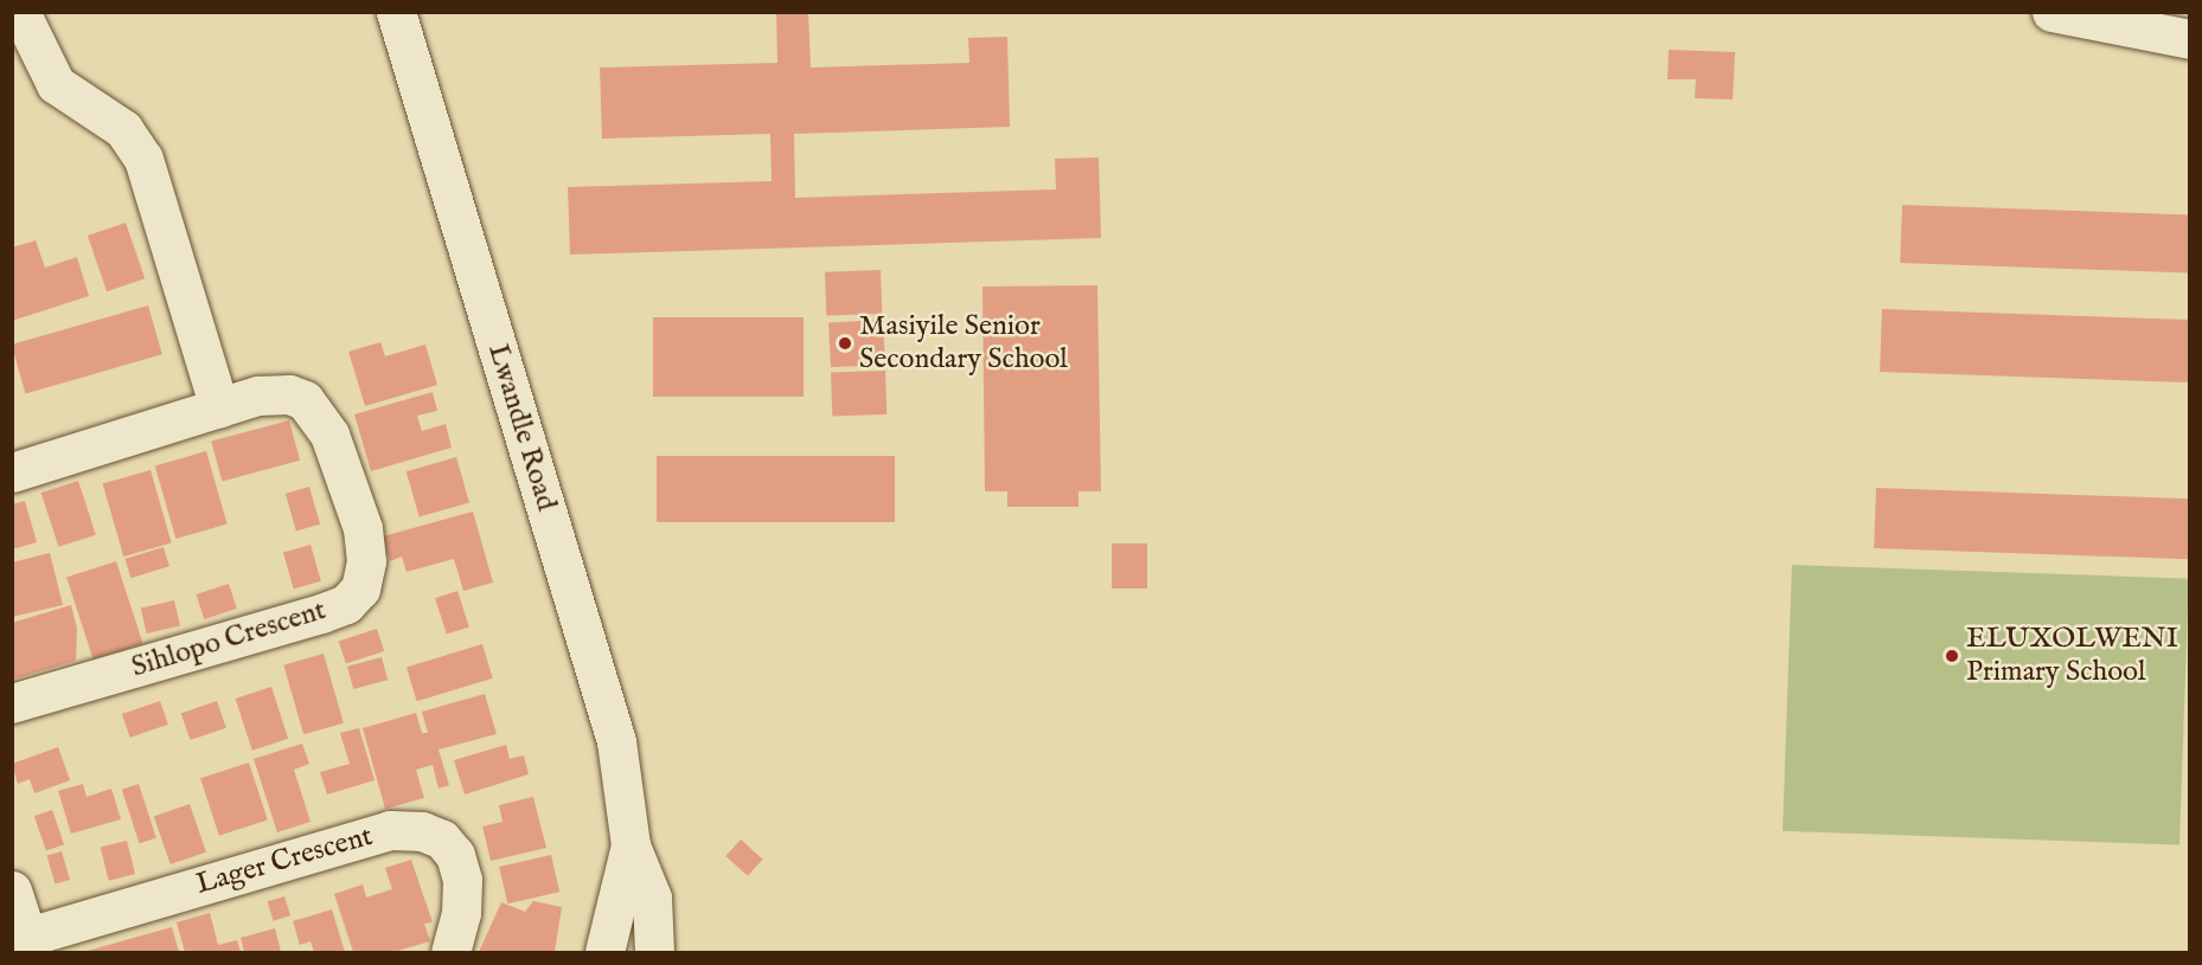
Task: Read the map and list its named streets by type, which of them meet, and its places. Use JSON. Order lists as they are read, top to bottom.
{
  "streets": {
    "street": ["Lwandle Road", "Sihlopo Crescent", "Lager Crescent"]
  },
  "places": ["Masiyile Senior Secondary School", "ELUXOLWENI Primary School"]
}
